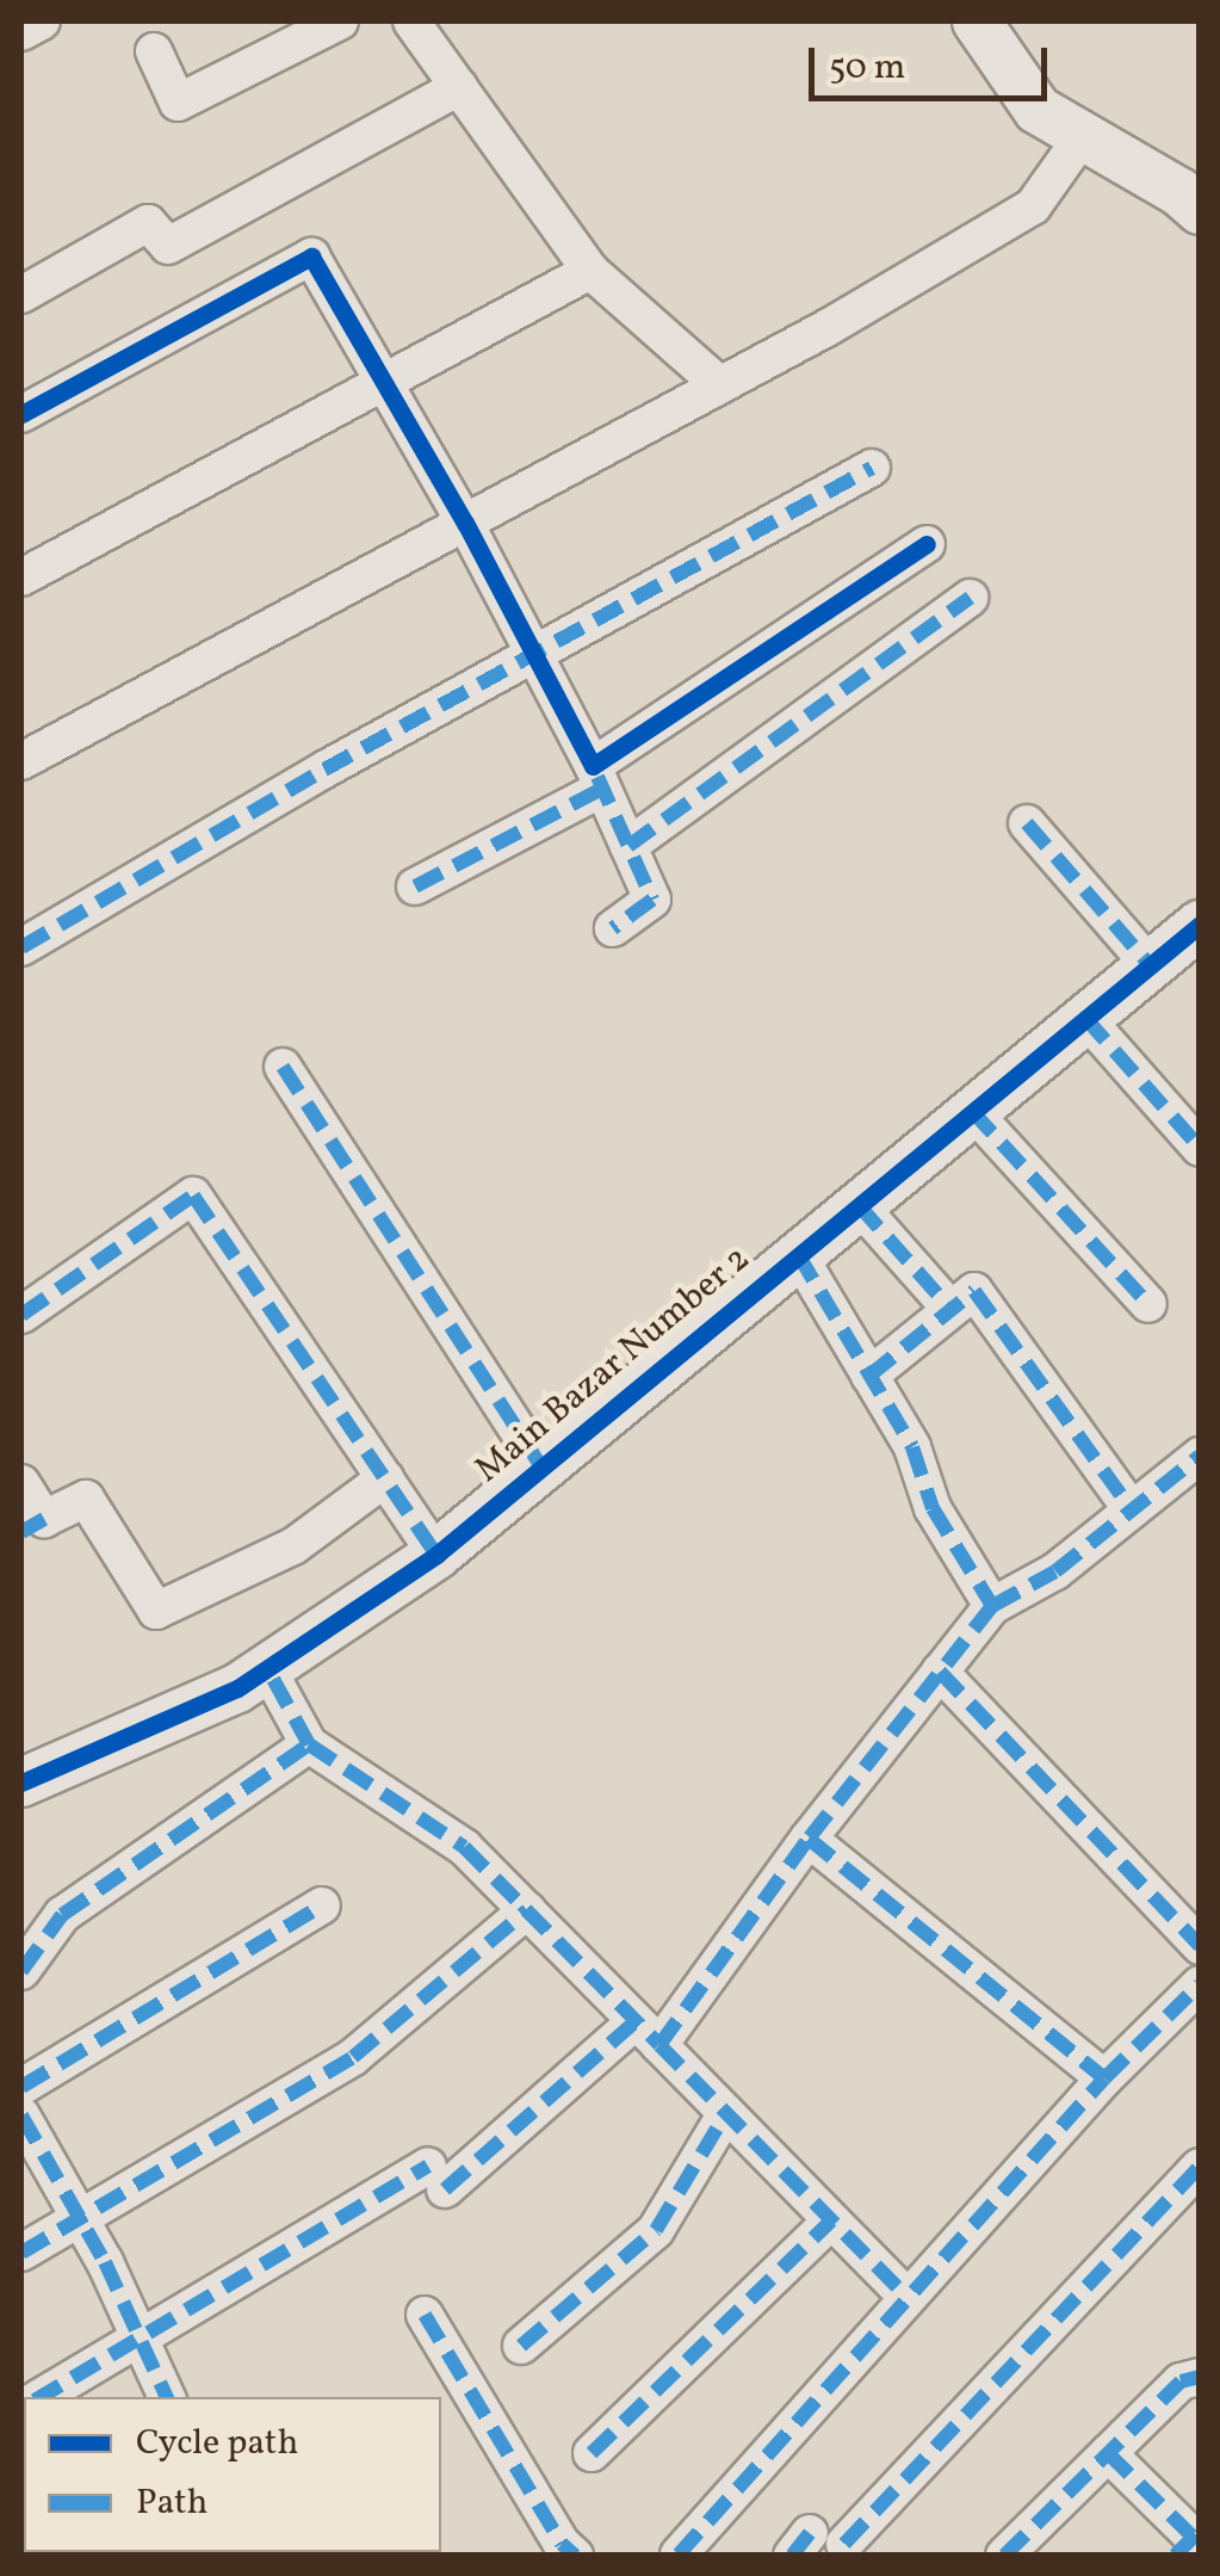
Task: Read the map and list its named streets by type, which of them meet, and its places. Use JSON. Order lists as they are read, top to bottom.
{
  "streets": {
    "street": ["Main Bazar Number 2"]
  },
  "legend": ["Cycle path", "Path"],
  "scale_bar": "50 m"
}
